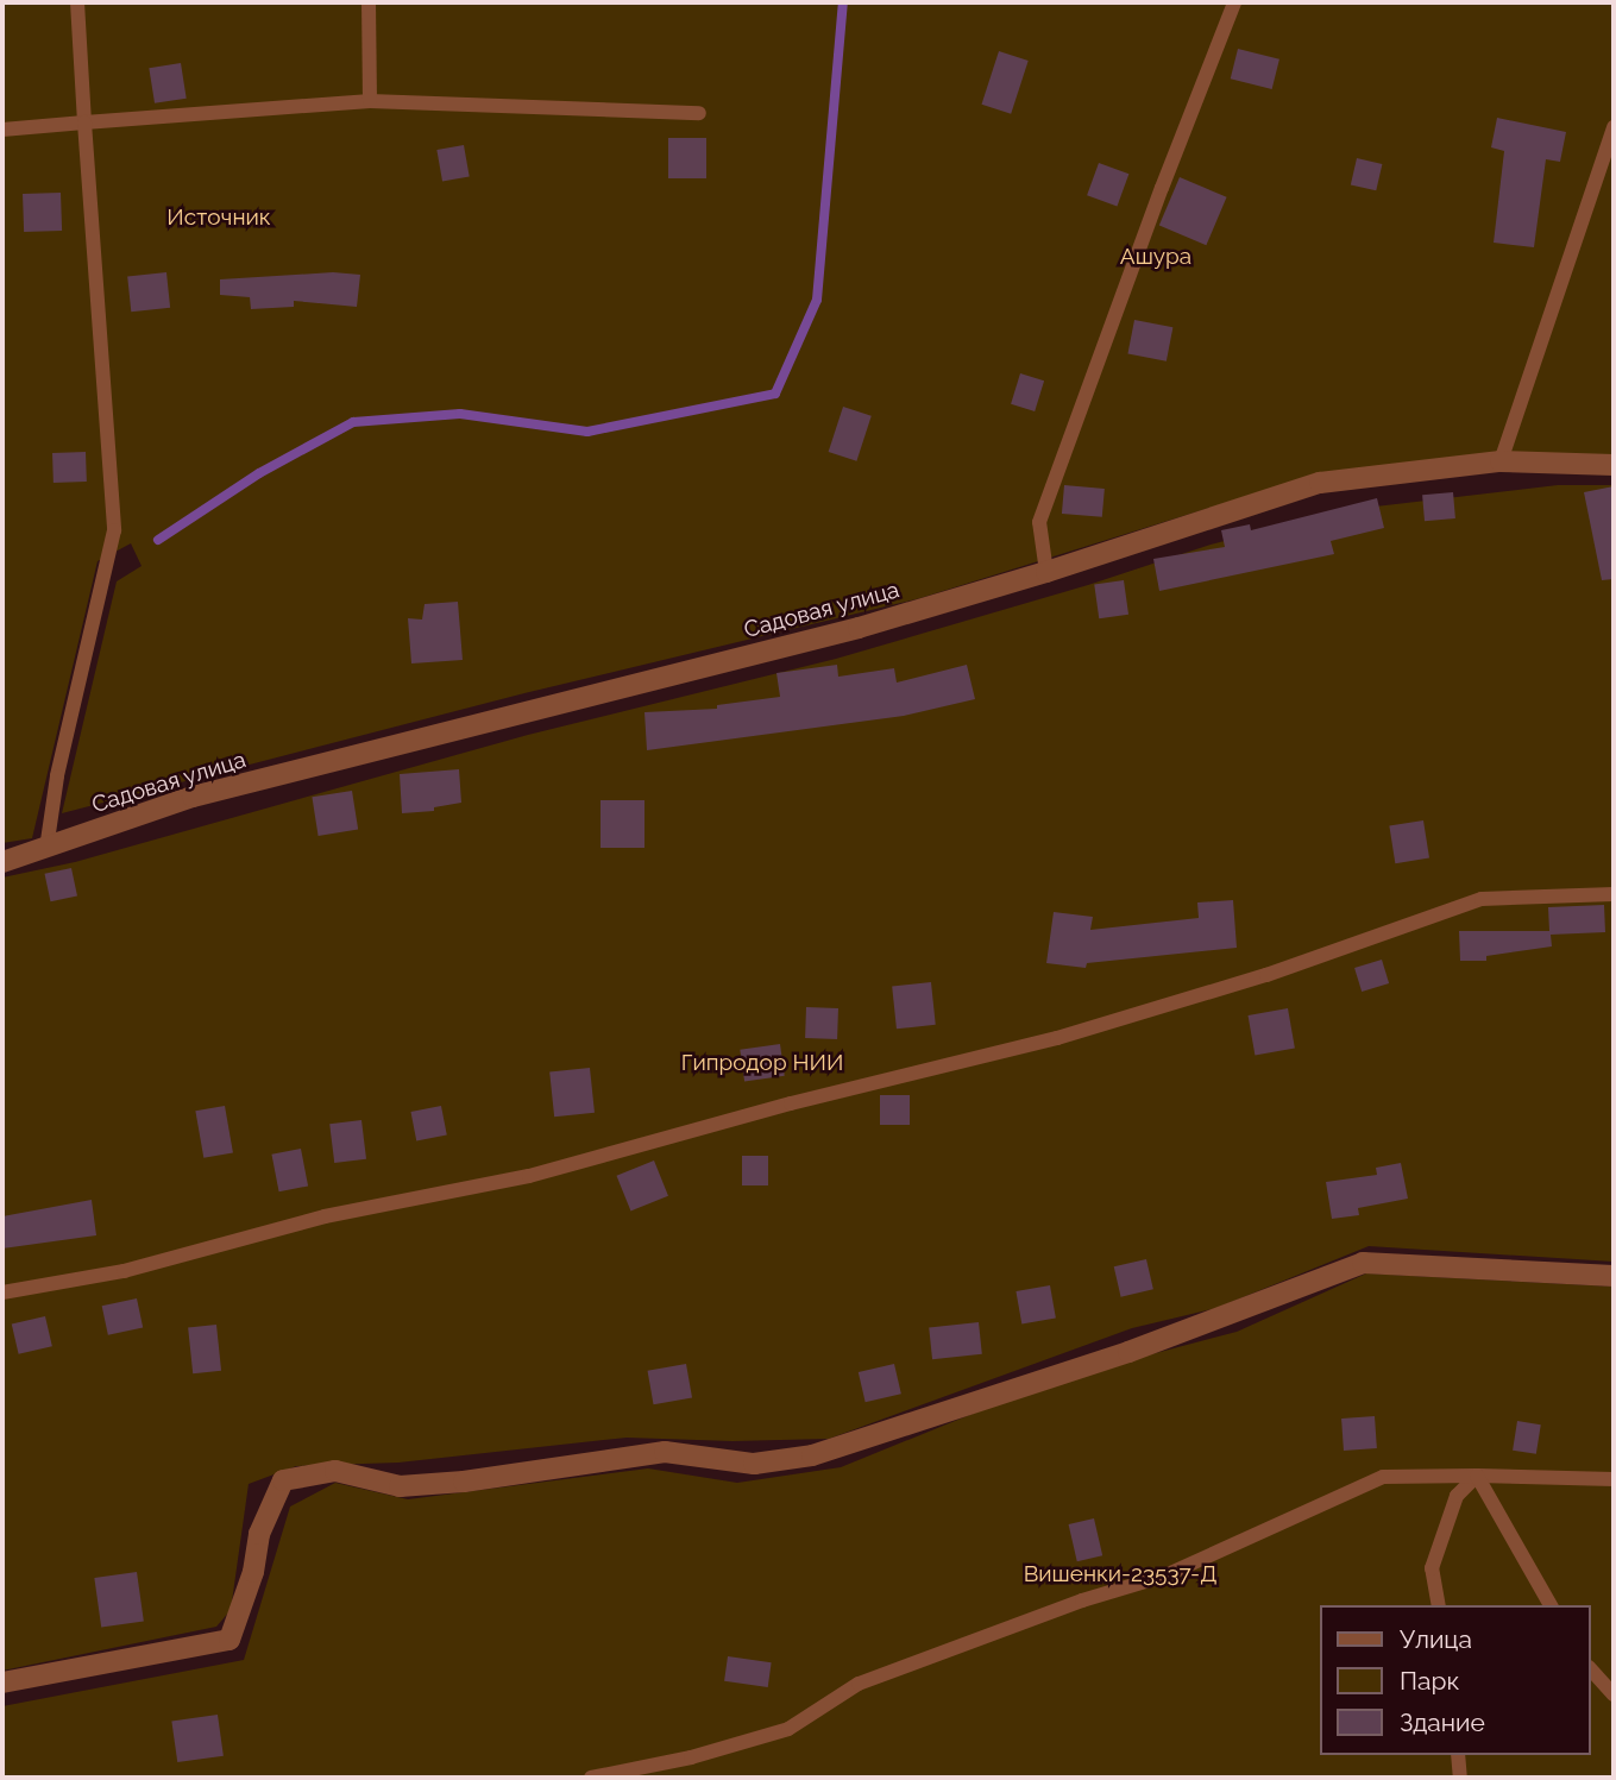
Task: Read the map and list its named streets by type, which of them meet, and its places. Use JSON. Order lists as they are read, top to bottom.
{
  "streets": {
    "street": ["Садовая улица"]
  },
  "parks": [
    "Источник",
    "Ашура",
    "Гипродор НИИ",
    "Вишенки-23537-Д"
  ],
  "legend": ["Улица", "Парк", "Здание"]
}
